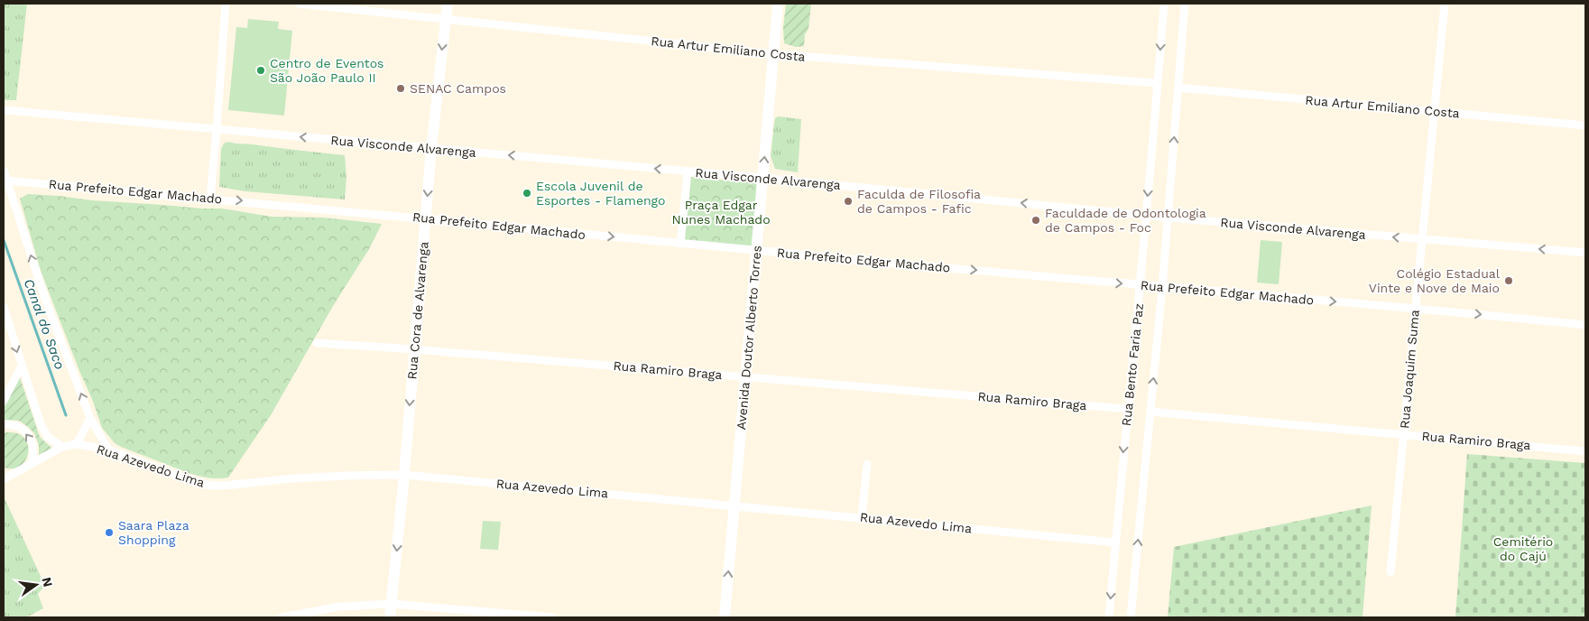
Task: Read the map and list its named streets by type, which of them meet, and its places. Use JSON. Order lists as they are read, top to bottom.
{
  "streets": {
    "main road": ["Rua Cora de Alvarenga", "Avenida Doutor Alberto Torres"],
    "street": [
      "Rua Artur Emiliano Costa",
      "Rua Visconde Alvarenga",
      "Rua Prefeito Edgar Machado",
      "Rua Bento Faria Paz",
      "Rua Joaquim Suma",
      "Rua Ramiro Braga",
      "Rua Azevedo Lima"
    ]
  },
  "crossings": [
    ["Rua Artur Emiliano Costa", "Rua Cora de Alvarenga"],
    ["Rua Artur Emiliano Costa", "Avenida Doutor Alberto Torres"],
    ["Rua Artur Emiliano Costa", "Rua Bento Faria Paz"],
    ["Rua Artur Emiliano Costa", "Rua Joaquim Suma"],
    ["Rua Visconde Alvarenga", "Rua Cora de Alvarenga"],
    ["Rua Visconde Alvarenga", "Avenida Doutor Alberto Torres"],
    ["Rua Visconde Alvarenga", "Rua Bento Faria Paz"],
    ["Rua Visconde Alvarenga", "Rua Joaquim Suma"],
    ["Rua Prefeito Edgar Machado", "Rua Cora de Alvarenga"],
    ["Rua Prefeito Edgar Machado", "Avenida Doutor Alberto Torres"],
    ["Rua Prefeito Edgar Machado", "Rua Bento Faria Paz"],
    ["Rua Prefeito Edgar Machado", "Rua Joaquim Suma"],
    ["Rua Cora de Alvarenga", "Rua Ramiro Braga"],
    ["Rua Cora de Alvarenga", "Rua Azevedo Lima"],
    ["Avenida Doutor Alberto Torres", "Rua Ramiro Braga"],
    ["Avenida Doutor Alberto Torres", "Rua Azevedo Lima"],
    ["Rua Bento Faria Paz", "Rua Ramiro Braga"],
    ["Rua Bento Faria Paz", "Rua Azevedo Lima"],
    ["Rua Joaquim Suma", "Rua Ramiro Braga"]
  ],
  "one_way": [
    "Rua Visconde Alvarenga",
    "Rua Prefeito Edgar Machado",
    "Rua Cora de Alvarenga",
    "Avenida Doutor Alberto Torres"
  ],
  "water": ["Canal do Saco"],
  "parks": ["Praça Edgar Nunes Machado", "Cemitério do Cajú"],
  "places": [
    "Centro de Eventos São João Paulo II",
    "SENAC Campos",
    "Escola Juvenil de Esportes - Flamengo",
    "Faculda de Filosofia de Campos - Fafic",
    "Faculdade de Odontologia de Campos - Foc",
    "Colégio Estadual Vinte e Nove de Maio",
    "Saara Plaza Shopping"
  ],
  "north": "right"
}
